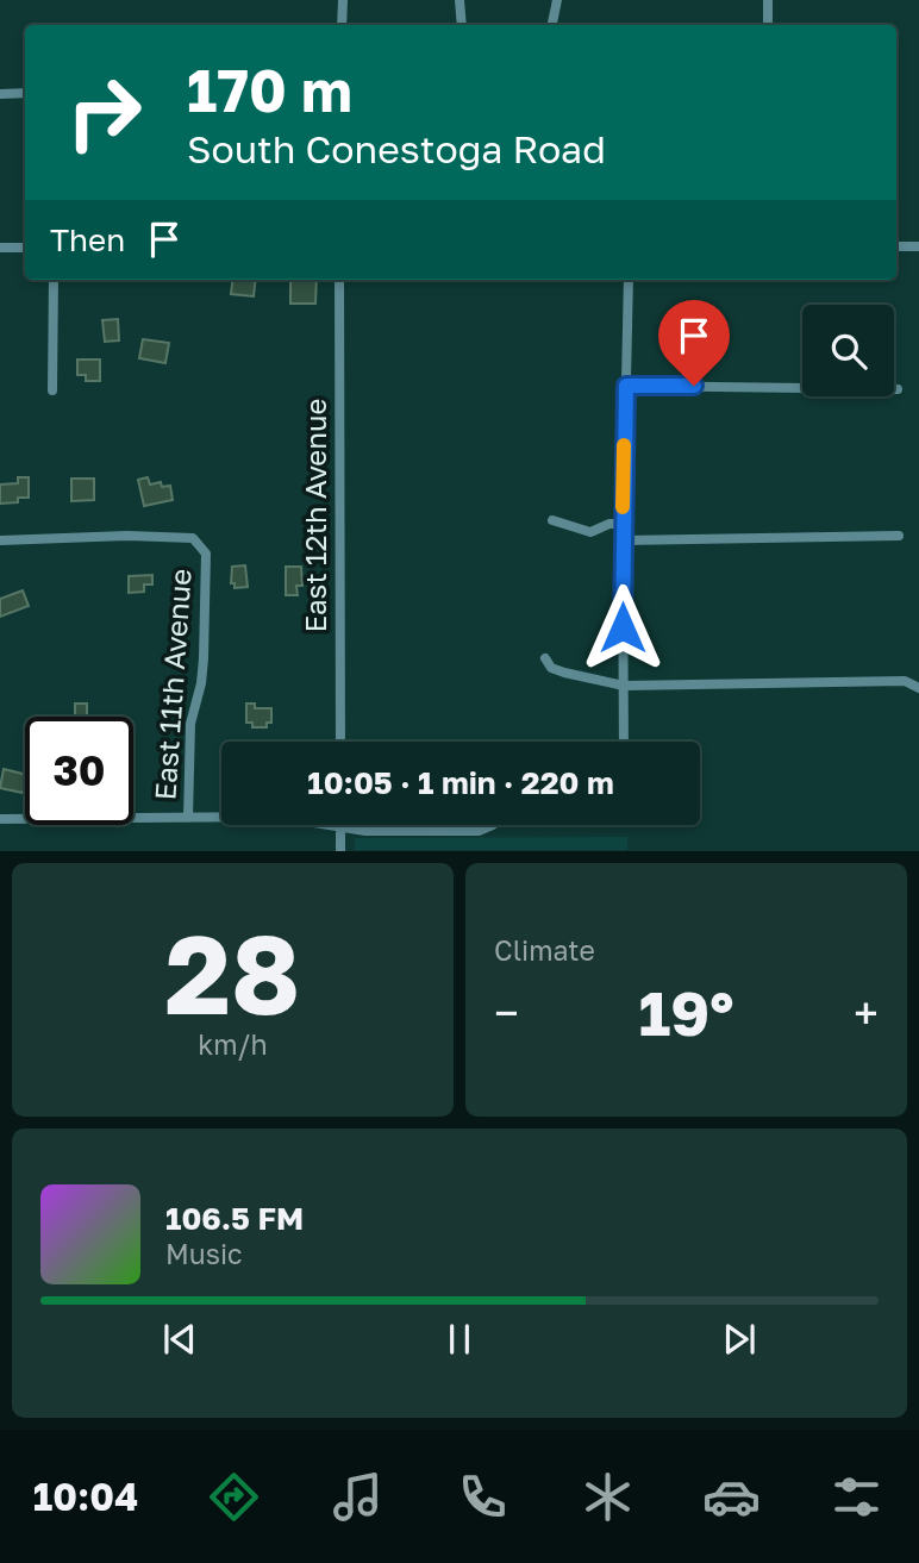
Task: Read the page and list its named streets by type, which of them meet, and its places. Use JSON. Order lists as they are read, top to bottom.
{
  "streets": {
    "street": ["East 12th Avenue", "East 11th Avenue"]
  },
  "page": {
    "turn": ["170 m", "South Conestoga Road"],
    "then": "Then",
    "limit": "30",
    "trip": "10:05 · 1 min · 220 m",
    "tile": [
      ["28", "km/h"],
      "Climate"
    ],
    "heat": ["−", "19°", "+"],
    "song": ["106.5 FM", "Music"],
    "tabs": "10:04"
  }
}
